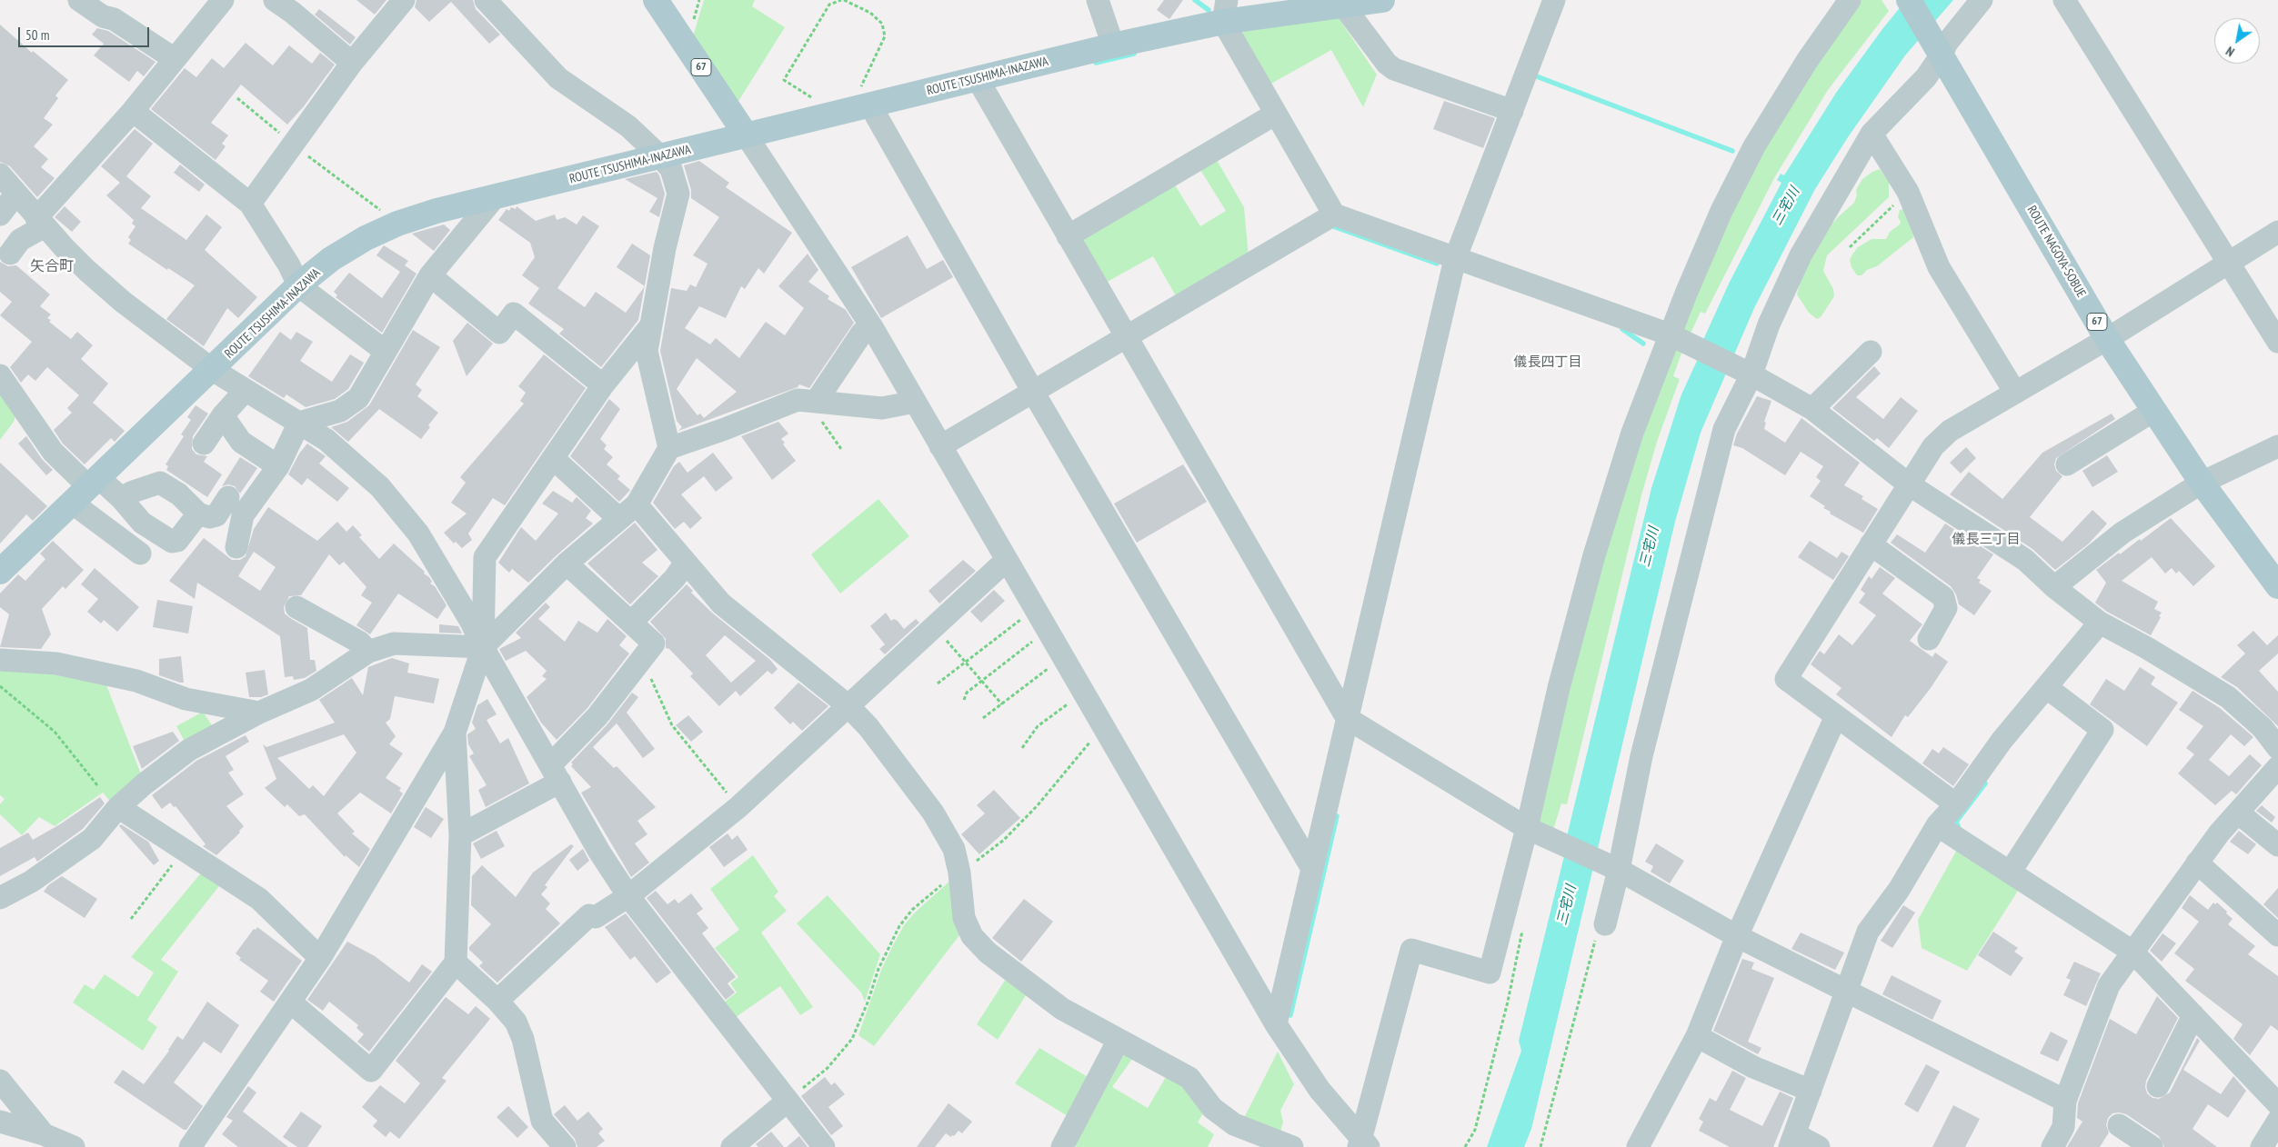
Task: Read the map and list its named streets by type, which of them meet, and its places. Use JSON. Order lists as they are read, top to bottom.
{
  "streets": {
    "main road": ["67", "ROUTE TSUSHIMA-INAZAWA", "ROUTE NAGOYA-SOBUE"]
  },
  "crossings": [
    ["67", "ROUTE TSUSHIMA-INAZAWA"]
  ],
  "districts": ["矢合町", "儀長四丁目", "儀長三丁目"],
  "water": ["三宅川"],
  "scale_bar": "50 m",
  "north": "bottom left"
}
